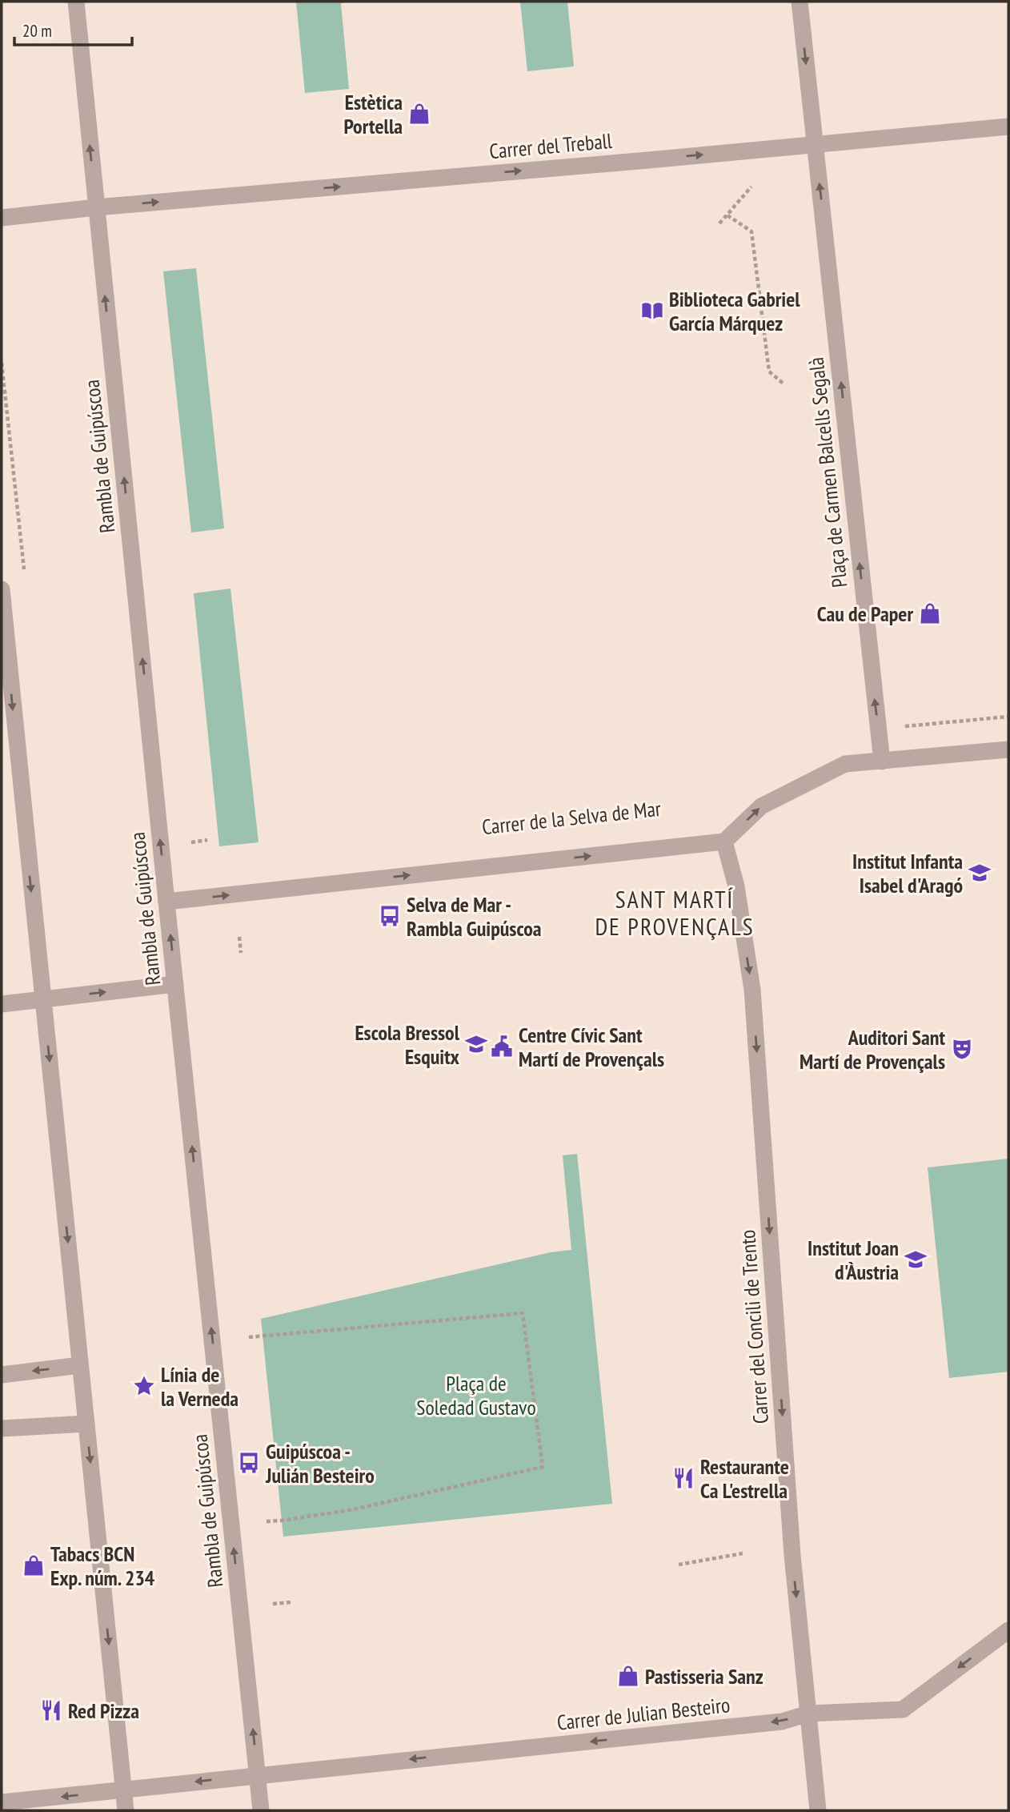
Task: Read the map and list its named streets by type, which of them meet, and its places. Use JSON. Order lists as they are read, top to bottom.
{
  "streets": {
    "street": [
      "Carrer del Treball",
      "Rambla de Guipúscoa",
      "Plaça de Carmen Balcells Segalà",
      "Carrer de la Selva de Mar",
      "Carrer del Concili de Trento",
      "Carrer de Julian Besteiro"
    ]
  },
  "crossings": [
    ["Carrer del Treball", "Rambla de Guipúscoa"],
    ["Carrer del Treball", "Plaça de Carmen Balcells Segalà"],
    ["Rambla de Guipúscoa", "Carrer de la Selva de Mar"],
    ["Rambla de Guipúscoa", "Carrer de Julian Besteiro"],
    ["Carrer de la Selva de Mar", "Carrer del Concili de Trento"],
    ["Carrer del Concili de Trento", "Carrer de Julian Besteiro"]
  ],
  "one_way": [
    "Carrer del Treball",
    "Plaça de Carmen Balcells Segalà",
    "Carrer de la Selva de Mar",
    "Carrer del Concili de Trento",
    "Carrer de Julian Besteiro"
  ],
  "districts": ["SANT MARTÍ DE PROVENÇALS"],
  "parks": ["Plaça de Soledad Gustavo"],
  "places": {
    "shop": [
      "Estètica Portella",
      "Cau de Paper",
      "Tabacs BCN Exp. núm. 234",
      "Pastisseria Sanz"
    ],
    "library": ["Biblioteca Gabriel García Márquez"],
    "school or university": ["Institut Infanta Isabel d'Aragó", "Escola Bressol Esquitx", "Institut Joan d'Àustria"],
    "bus stop": ["Selva de Mar - Rambla Guipúscoa", "Guipúscoa - Julián Besteiro"],
    "public building": ["Centre Cívic Sant Martí de Provençals"],
    "theatre": ["Auditori Sant Martí de Provençals"],
    "place": ["Línia de la Verneda"],
    "restaurant": ["Restaurante Ca L'estrella", "Red Pizza"]
  },
  "scale_bar": "20 m"
}
